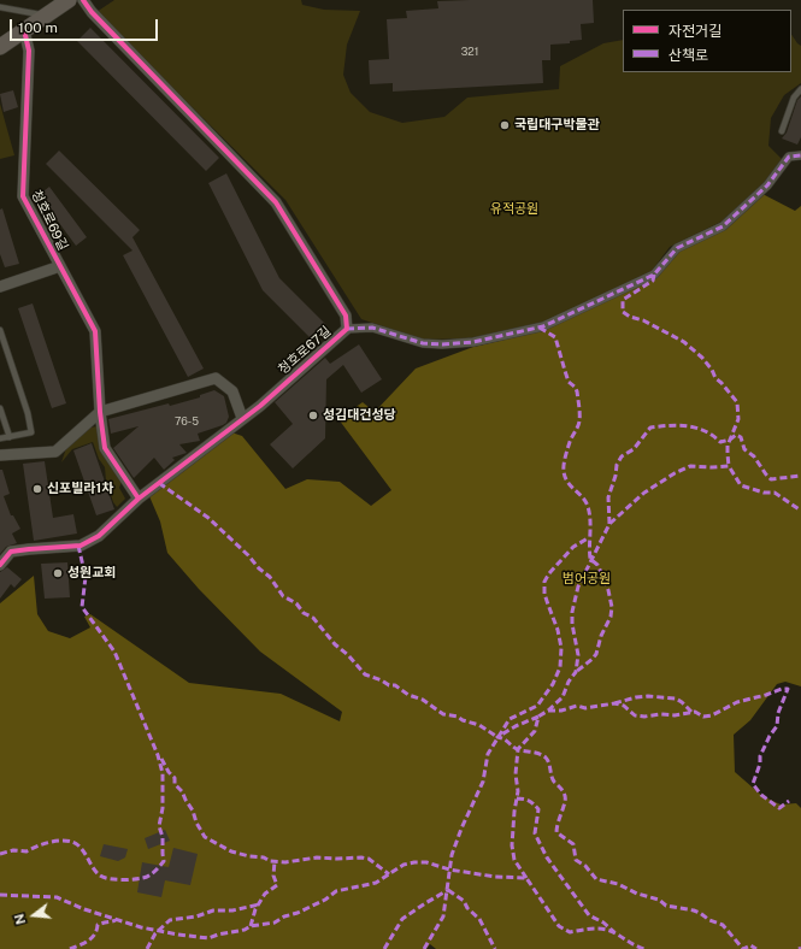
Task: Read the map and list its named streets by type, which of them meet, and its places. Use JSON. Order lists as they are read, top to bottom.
{
  "streets": {
    "street": ["청호로69길", "청호로67길"]
  },
  "crossings": [
    ["청호로69길", "청호로67길"]
  ],
  "parks": ["유적공원", "범어공원"],
  "places": [
    "국립대구박물관",
    "성김대건성당",
    "신포빌라1차",
    "성원교회"
  ],
  "house_numbers": ["321", "76-5"],
  "legend": ["자전거길", "산책로"],
  "scale_bar": "100 m",
  "north": "left"
}
